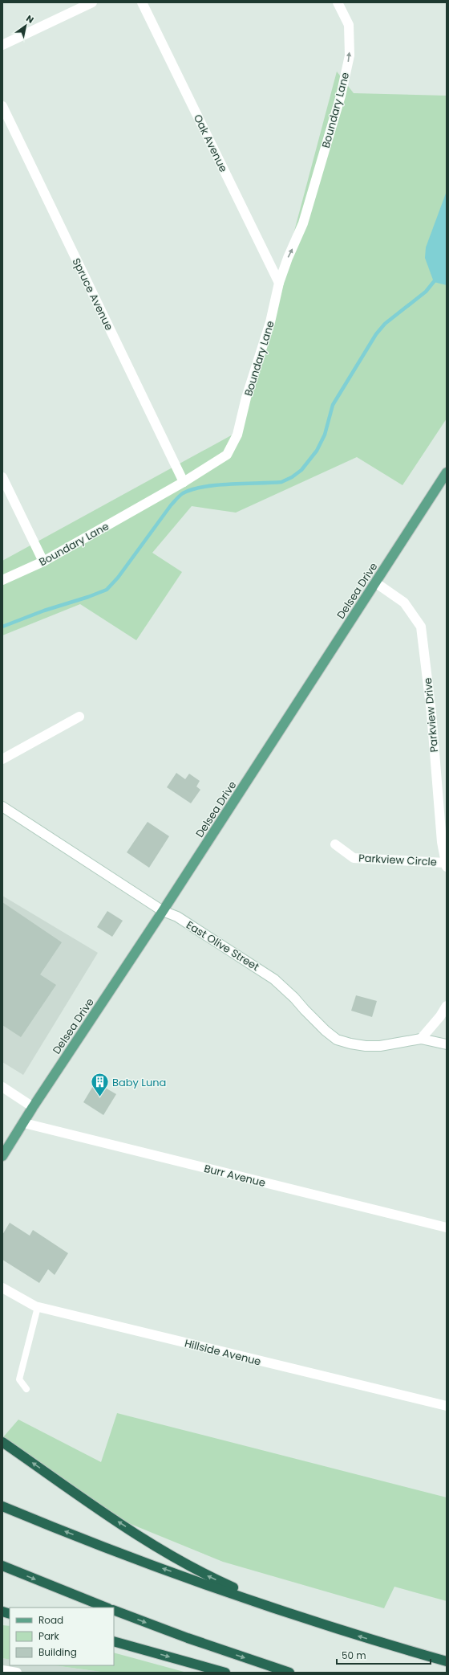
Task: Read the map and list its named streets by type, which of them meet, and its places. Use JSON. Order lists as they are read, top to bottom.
{
  "streets": {
    "main road": ["Delsea Drive"],
    "street": [
      "Boundary Lane",
      "Oak Avenue",
      "Spruce Avenue",
      "Parkview Drive",
      "Parkview Circle",
      "East Olive Street",
      "Burr Avenue",
      "Hillside Avenue"
    ]
  },
  "crossings": [
    ["Boundary Lane", "Oak Avenue"],
    ["Boundary Lane", "Spruce Avenue"],
    ["Delsea Drive", "Parkview Drive"],
    ["Delsea Drive", "East Olive Street"],
    ["Delsea Drive", "Burr Avenue"],
    ["Parkview Drive", "Parkview Circle"]
  ],
  "one_way": ["Boundary Lane"],
  "places": {
    "building": ["Baby Luna"]
  },
  "legend": ["Road", "Park", "Building"],
  "scale_bar": "50 m",
  "north": "top right"
}
